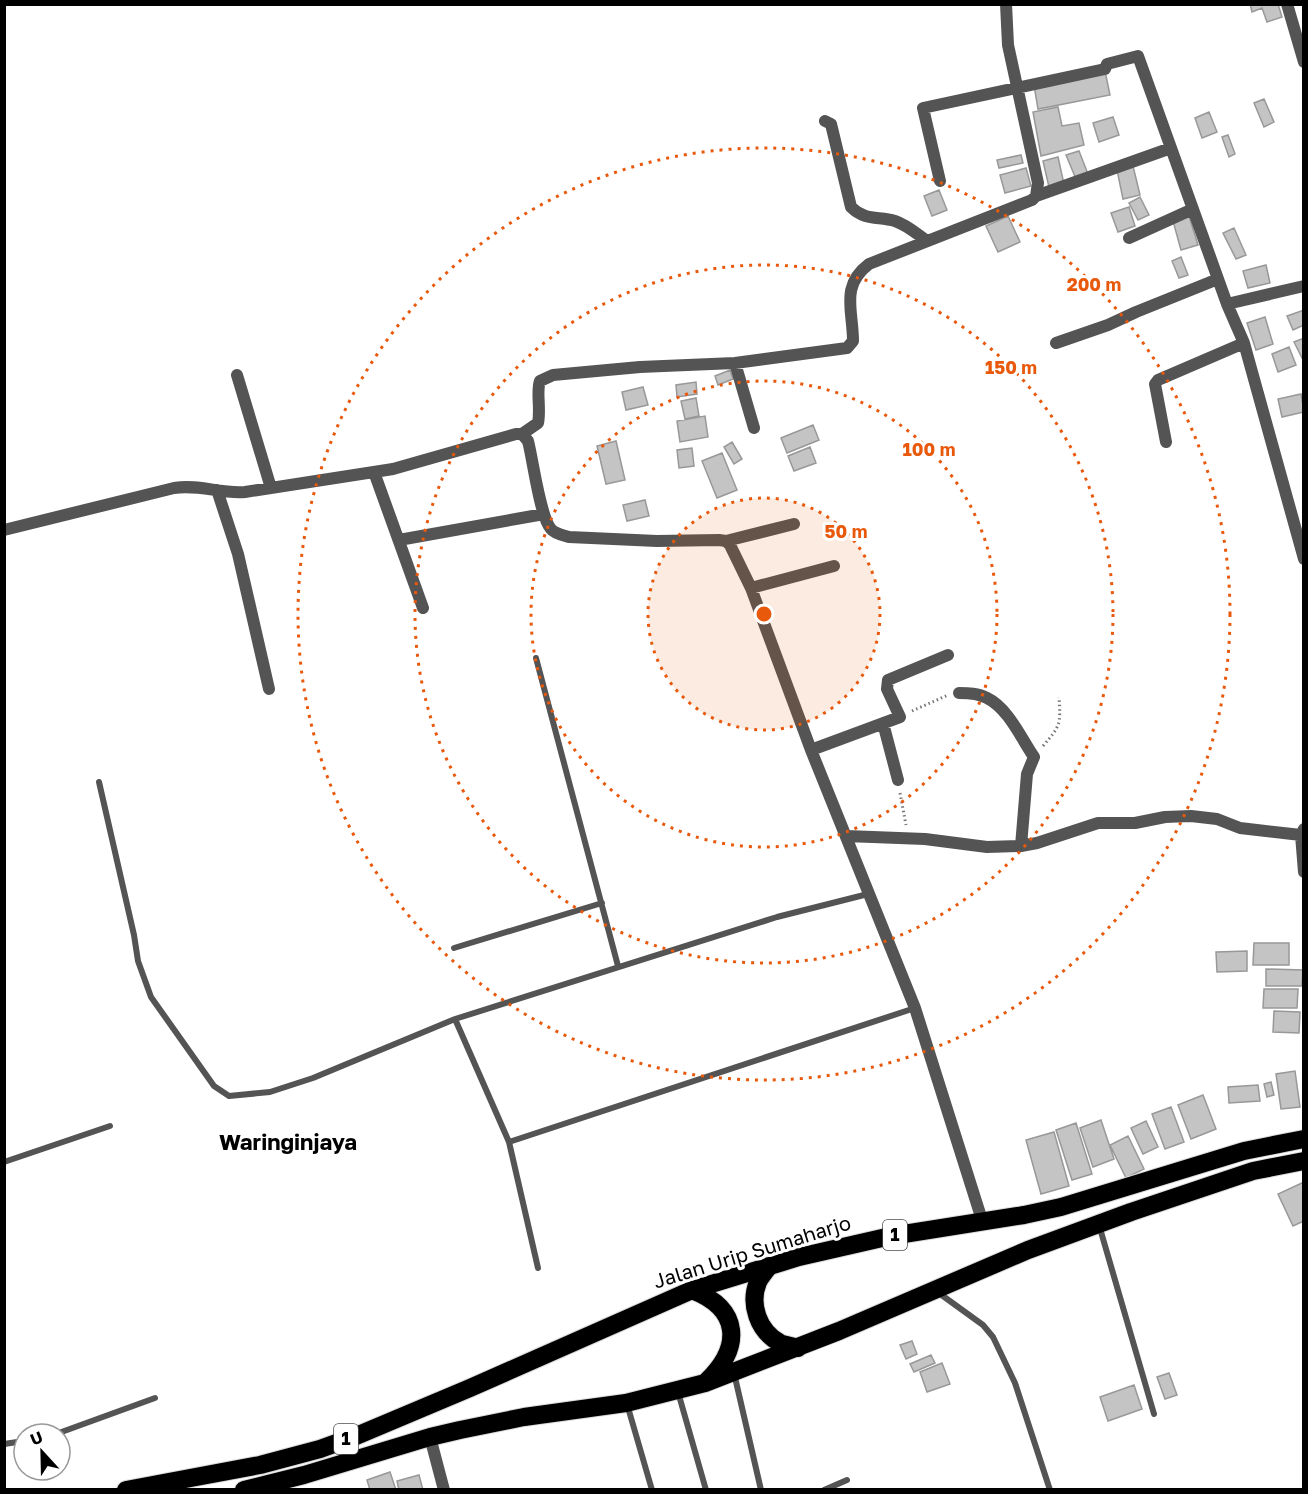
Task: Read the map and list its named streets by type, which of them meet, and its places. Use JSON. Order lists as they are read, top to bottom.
{
  "streets": {
    "highway": ["1", "Jalan Urip Sumaharjo"]
  },
  "districts": ["Waringinjaya"],
  "north": "top",
  "rings": [
    "200 m",
    "150 m",
    "100 m",
    "50 m"
  ]
}
